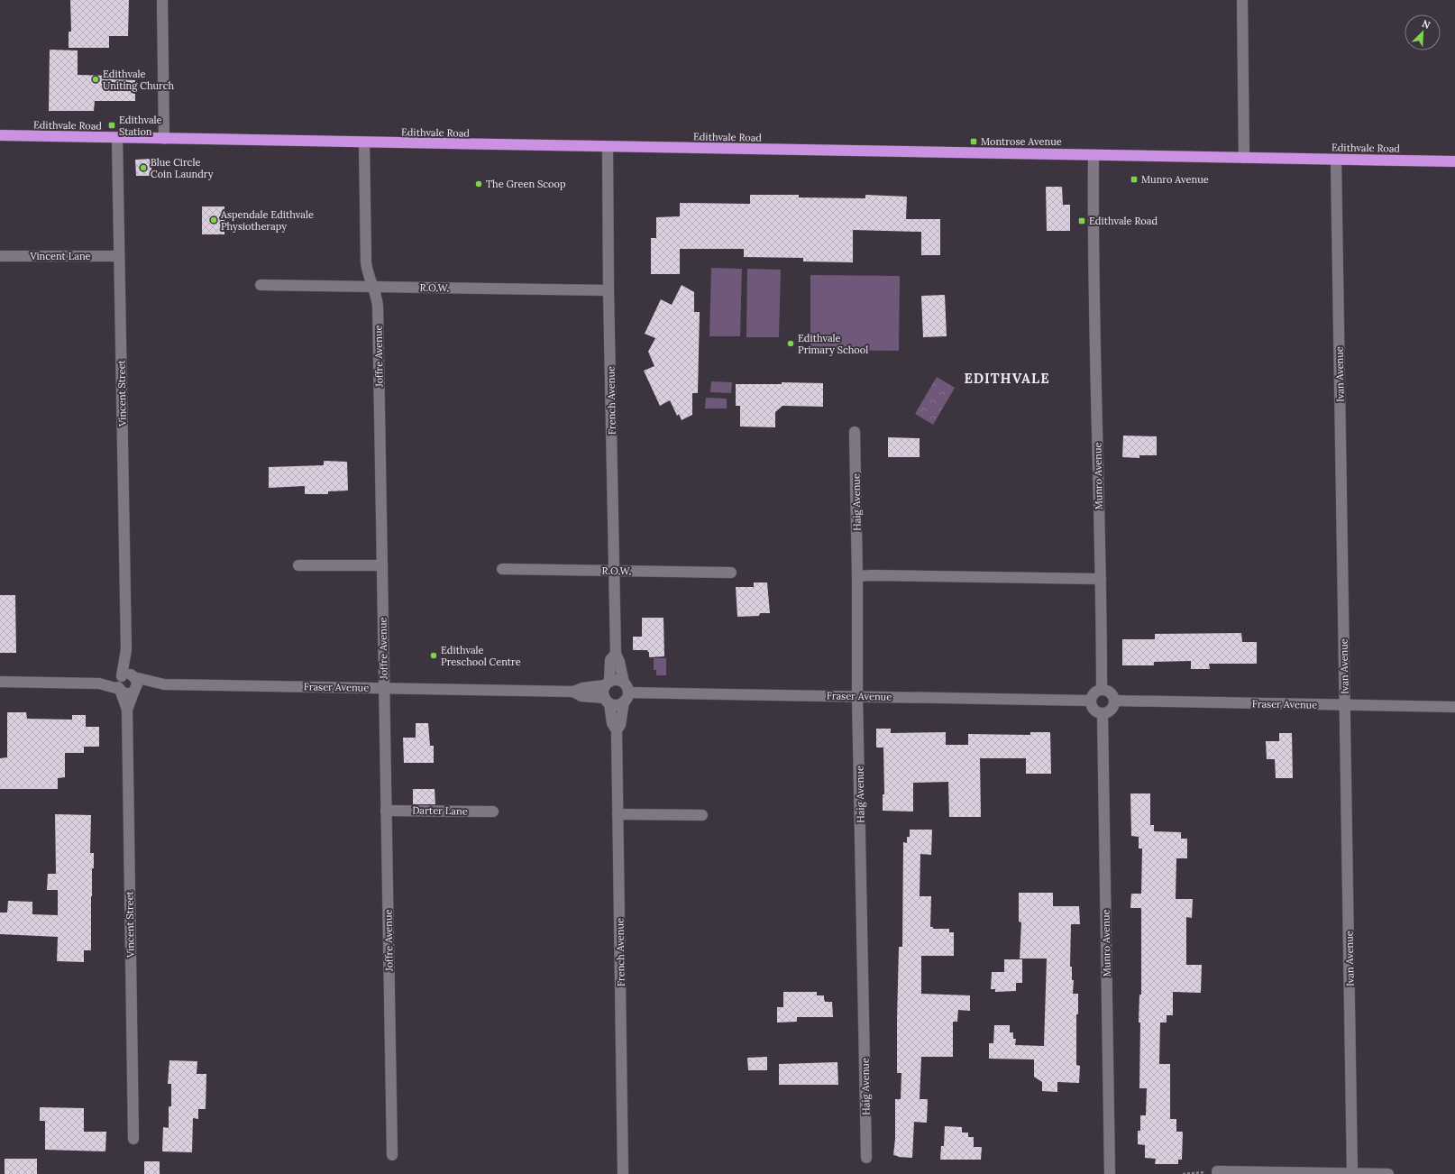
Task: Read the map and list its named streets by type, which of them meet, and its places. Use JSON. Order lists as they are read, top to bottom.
{
  "streets": {
    "highway": ["Edithvale Road"],
    "street": [
      "Vincent Lane",
      "R.O.W.",
      "Joffre Avenue",
      "Ivan Avenue",
      "Vincent Street",
      "French Avenue",
      "Munro Avenue",
      "Haig Avenue",
      "Fraser Avenue",
      "Darter Lane"
    ]
  },
  "crossings": [
    ["Edithvale Road", "Joffre Avenue"],
    ["Edithvale Road", "Ivan Avenue"],
    ["Edithvale Road", "Vincent Street"],
    ["Edithvale Road", "French Avenue"],
    ["Edithvale Road", "Munro Avenue"],
    ["Vincent Lane", "Vincent Street"],
    ["R.O.W.", "Joffre Avenue"],
    ["R.O.W.", "French Avenue"],
    ["Joffre Avenue", "Fraser Avenue"],
    ["Joffre Avenue", "Darter Lane"],
    ["Ivan Avenue", "Fraser Avenue"],
    ["Vincent Street", "Fraser Avenue"],
    ["French Avenue", "Fraser Avenue"],
    ["Munro Avenue", "Fraser Avenue"],
    ["Haig Avenue", "Fraser Avenue"]
  ],
  "districts": ["EDITHVALE"],
  "places": {
    "other": [
      "Edithvale Uniting Church",
      "Blue Circle Coin Laundry",
      "The Green Scoop",
      "Aspendale Edithvale Physiotherapy",
      "Edithvale Primary School",
      "Edithvale Preschool Centre"
    ],
    "transit": [
      "Edithvale Station",
      "Montrose Avenue",
      "Munro Avenue",
      "Edithvale Road"
    ]
  },
  "north": "top right"
}
